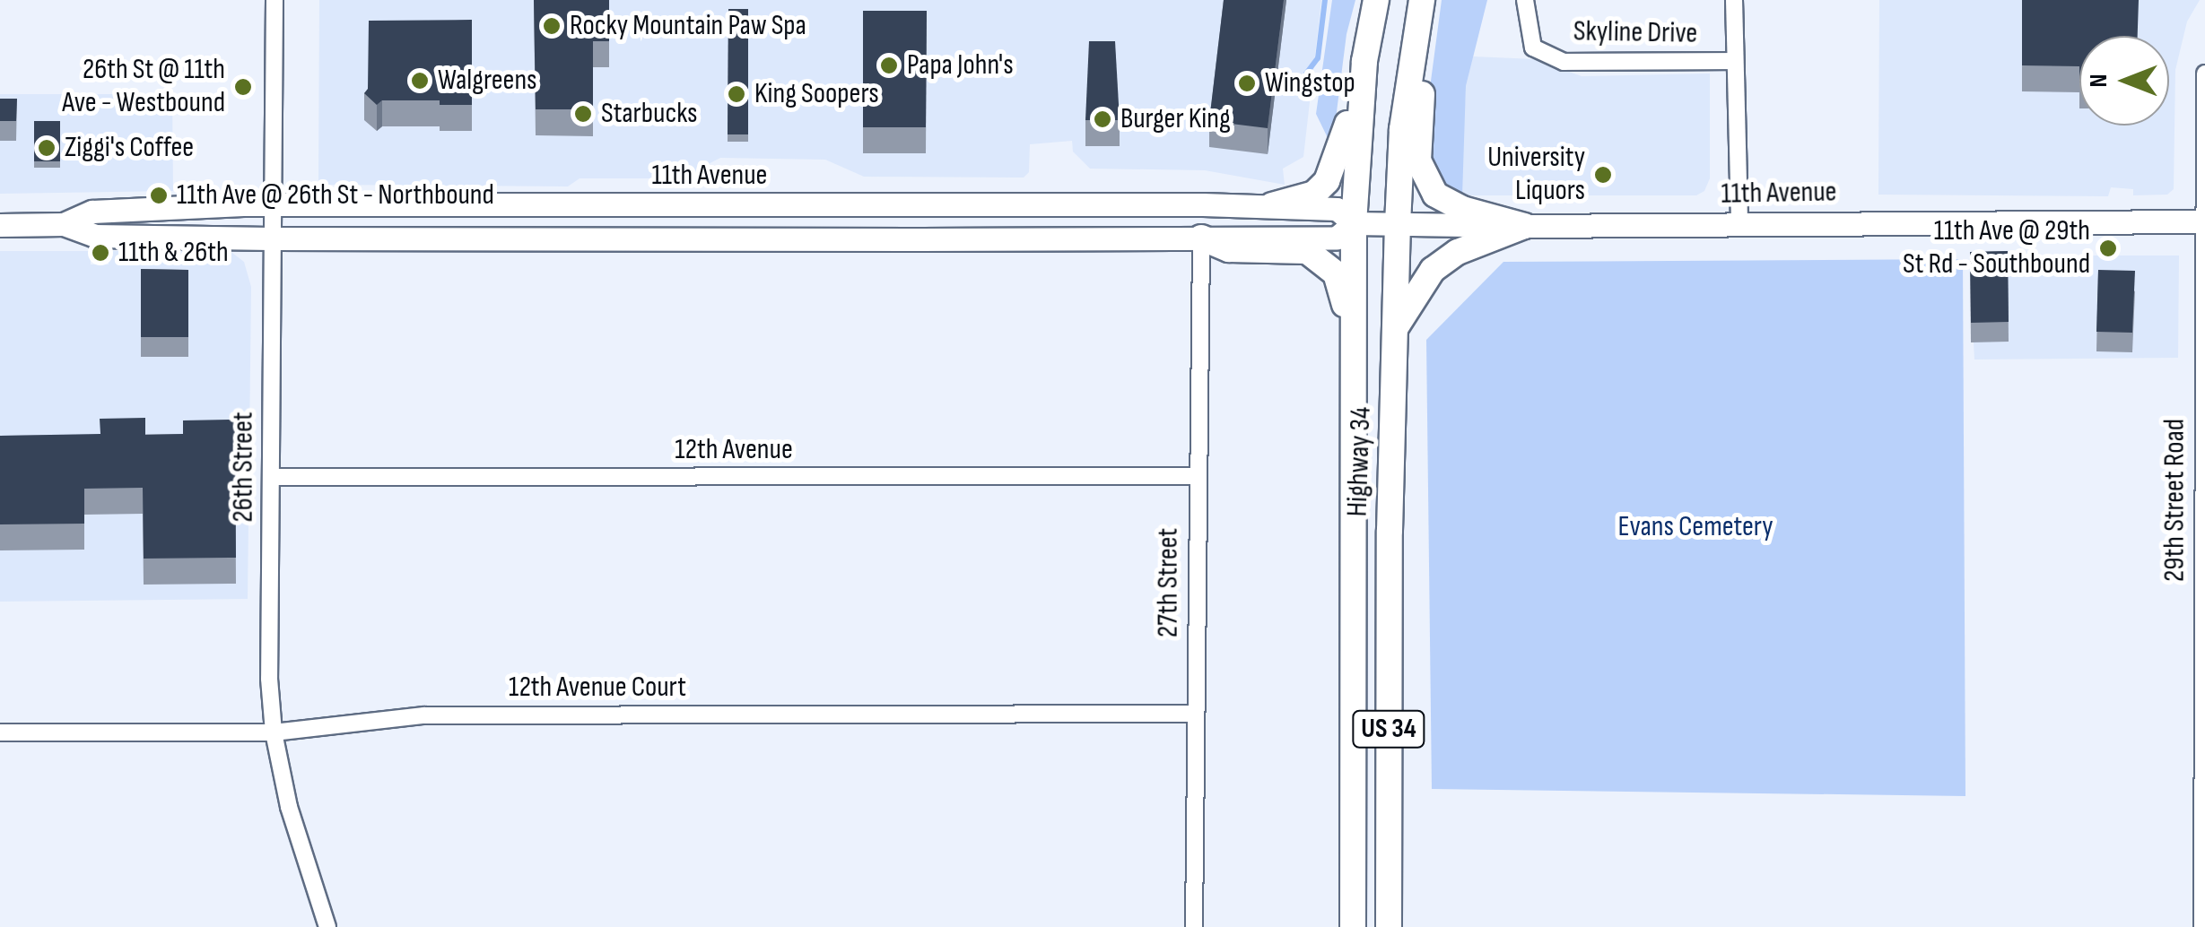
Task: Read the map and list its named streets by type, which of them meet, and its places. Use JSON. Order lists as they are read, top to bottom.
{
  "streets": {
    "highway": ["Highway 34", "US 34"],
    "main road": ["11th Avenue"],
    "street": [
      "Skyline Drive",
      "12th Avenue",
      "26th Street",
      "29th Street Road",
      "27th Street",
      "12th Avenue Court"
    ]
  },
  "crossings": [
    ["11th Avenue", "Highway 34"],
    ["11th Avenue", "26th Street"],
    ["11th Avenue", "29th Street Road"],
    ["11th Avenue", "27th Street"],
    ["12th Avenue", "26th Street"],
    ["12th Avenue", "27th Street"],
    ["26th Street", "12th Avenue Court"],
    ["27th Street", "12th Avenue Court"]
  ],
  "parks": ["Evans Cemetery"],
  "places": [
    "Rocky Mountain Paw Spa",
    "Papa John's",
    "Walgreens",
    "Wingstop",
    "26th St @ 11th Ave - Westbound",
    "King Soopers",
    "Starbucks",
    "Burger King",
    "Ziggi's Coffee",
    "University Liquors",
    "11th Ave @ 26th St - Northbound",
    "11th Ave @ 29th St Rd - Southbound",
    "11th & 26th"
  ],
  "north": "left"
}
